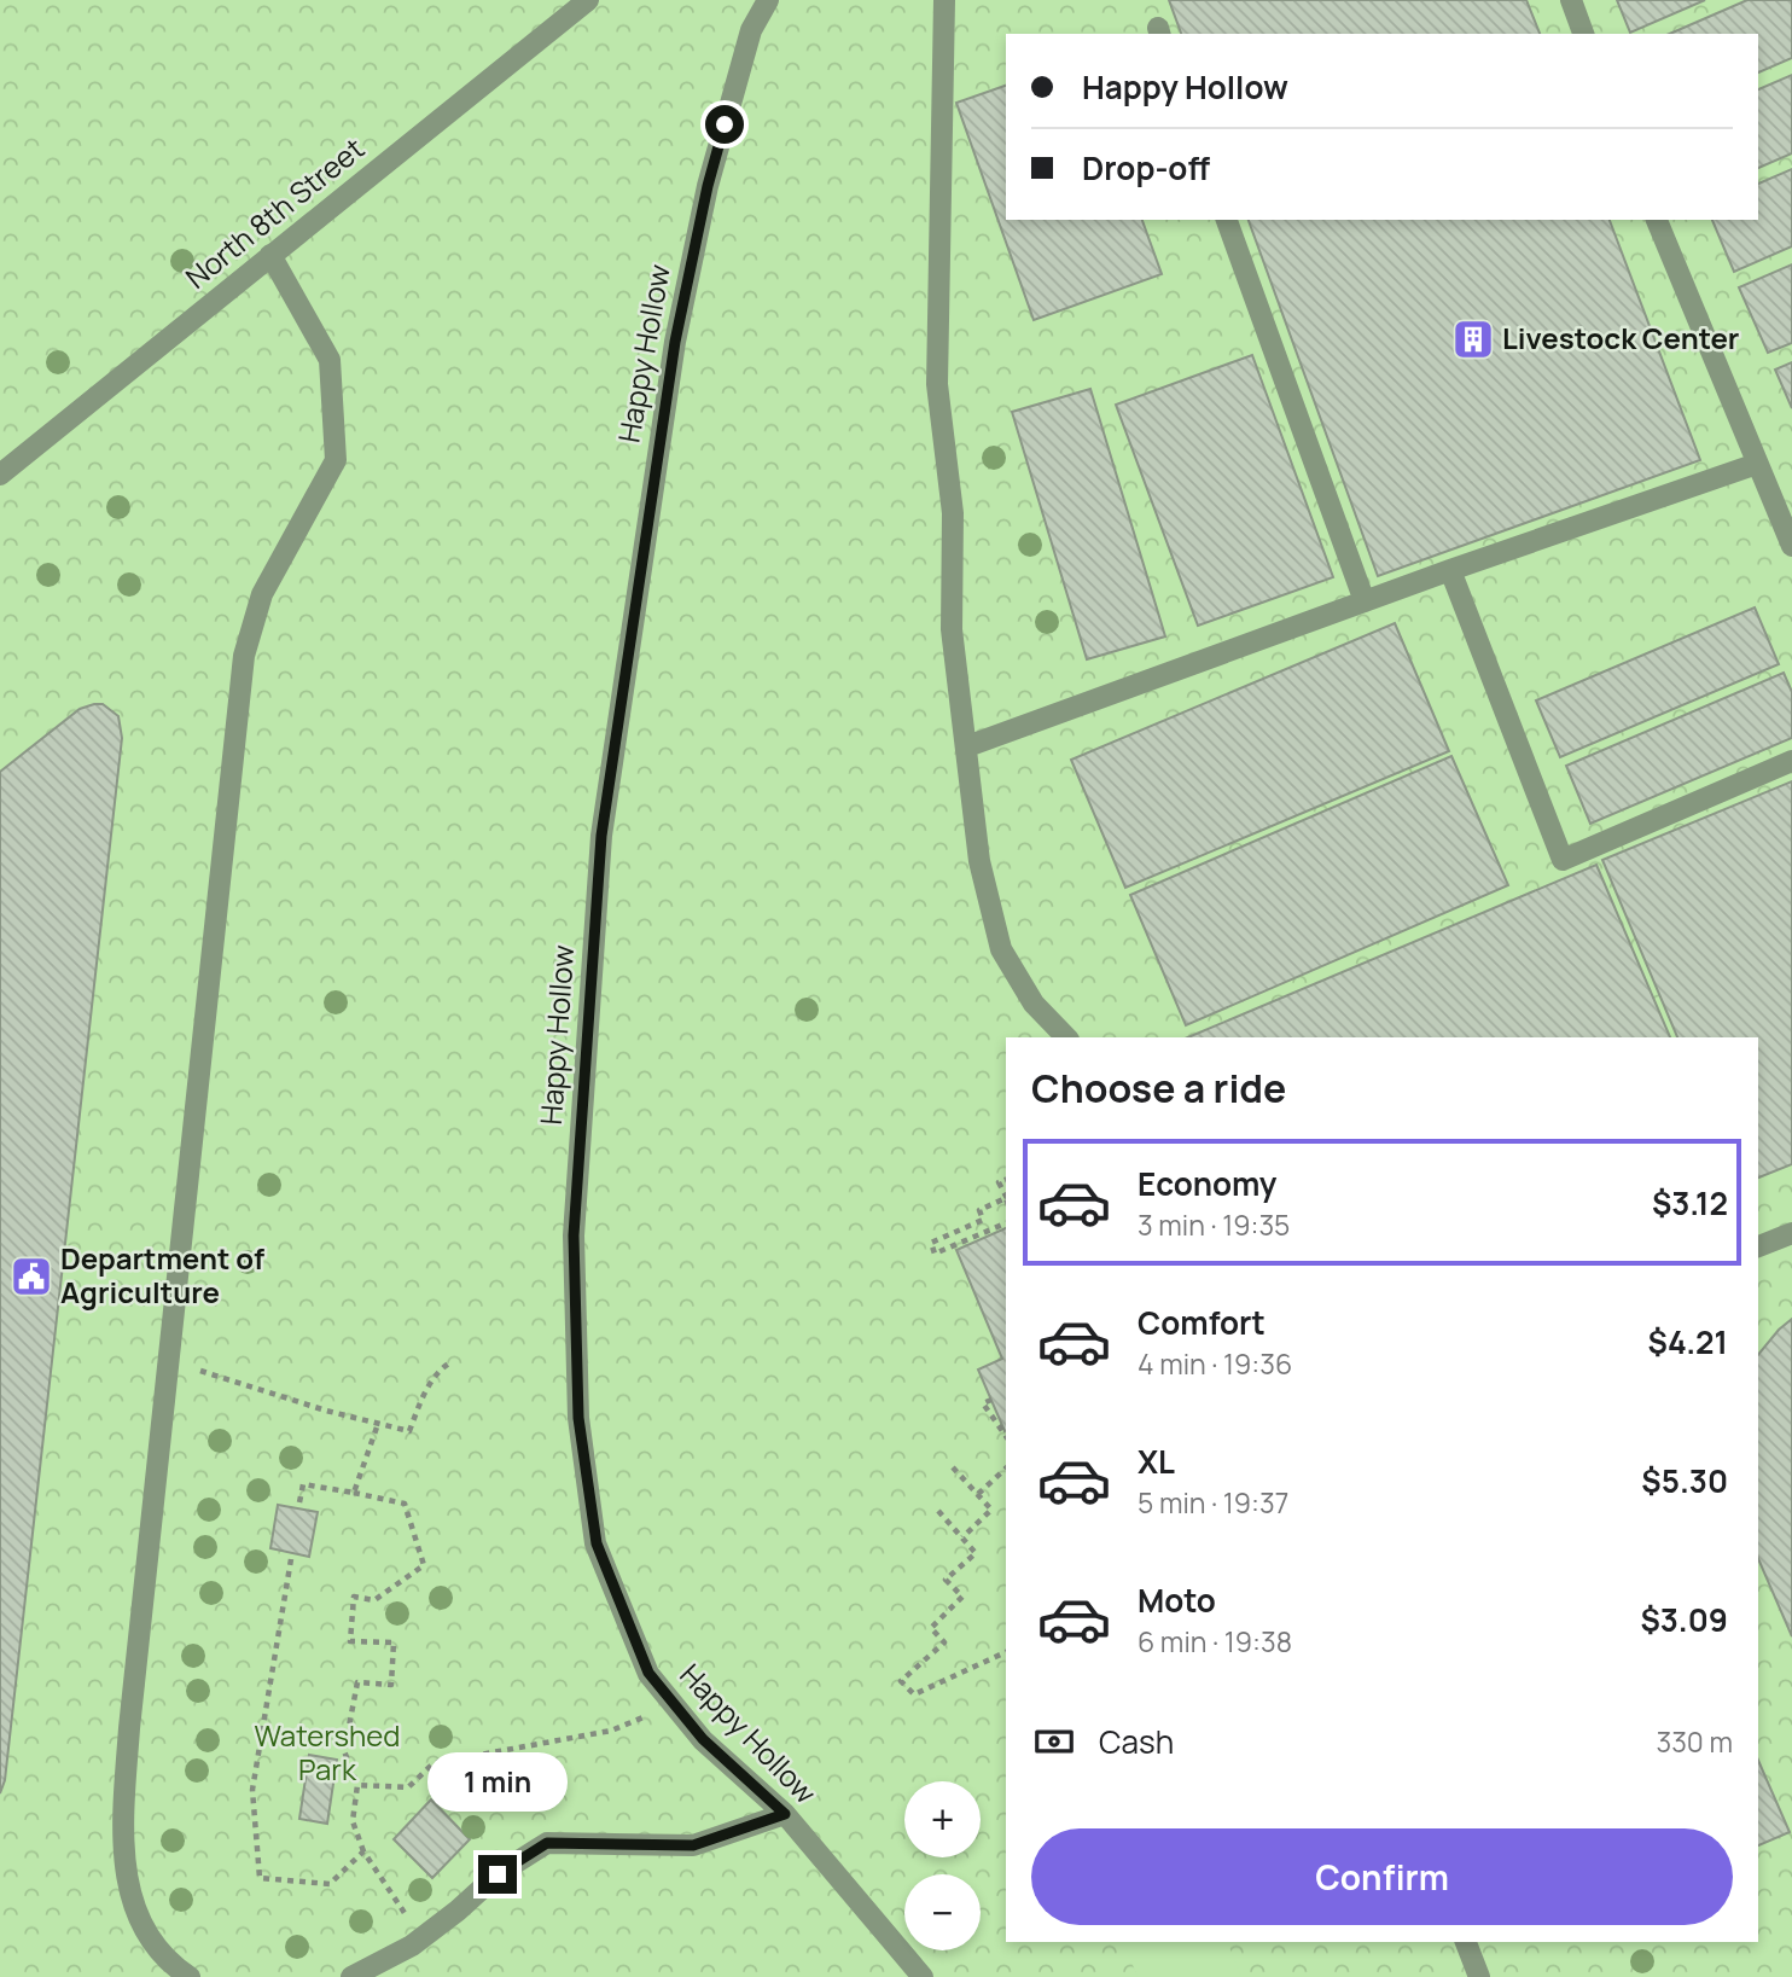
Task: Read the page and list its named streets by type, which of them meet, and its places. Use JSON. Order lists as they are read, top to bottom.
{
  "streets": {
    "street": ["North 8th Street", "Happy Hollow"]
  },
  "parks": ["Watershed Park"],
  "places": {
    "building": ["Livestock Center"],
    "public building": ["Department of Agriculture"]
  },
  "page": {
    "banner": ["Happy Hollow", "Drop-off"],
    "heading": "Choose a ride",
    "list": [
      {
        "name": "Economy",
        "note": "3 min · 19:35",
        "value": "$3.12"
      },
      {
        "name": "Comfort",
        "note": "4 min · 19:36",
        "value": "$4.21"
      },
      {
        "name": "XL",
        "note": "5 min · 19:37",
        "value": "$5.30"
      },
      {
        "name": "Moto",
        "note": "6 min · 19:38",
        "value": "$3.09"
      }
    ],
    "pay": ["Cash", "330 m"],
    "bubble": "1 min",
    "map_buttons": ["+", "−"],
    "buttons": "Confirm"
  }
}
